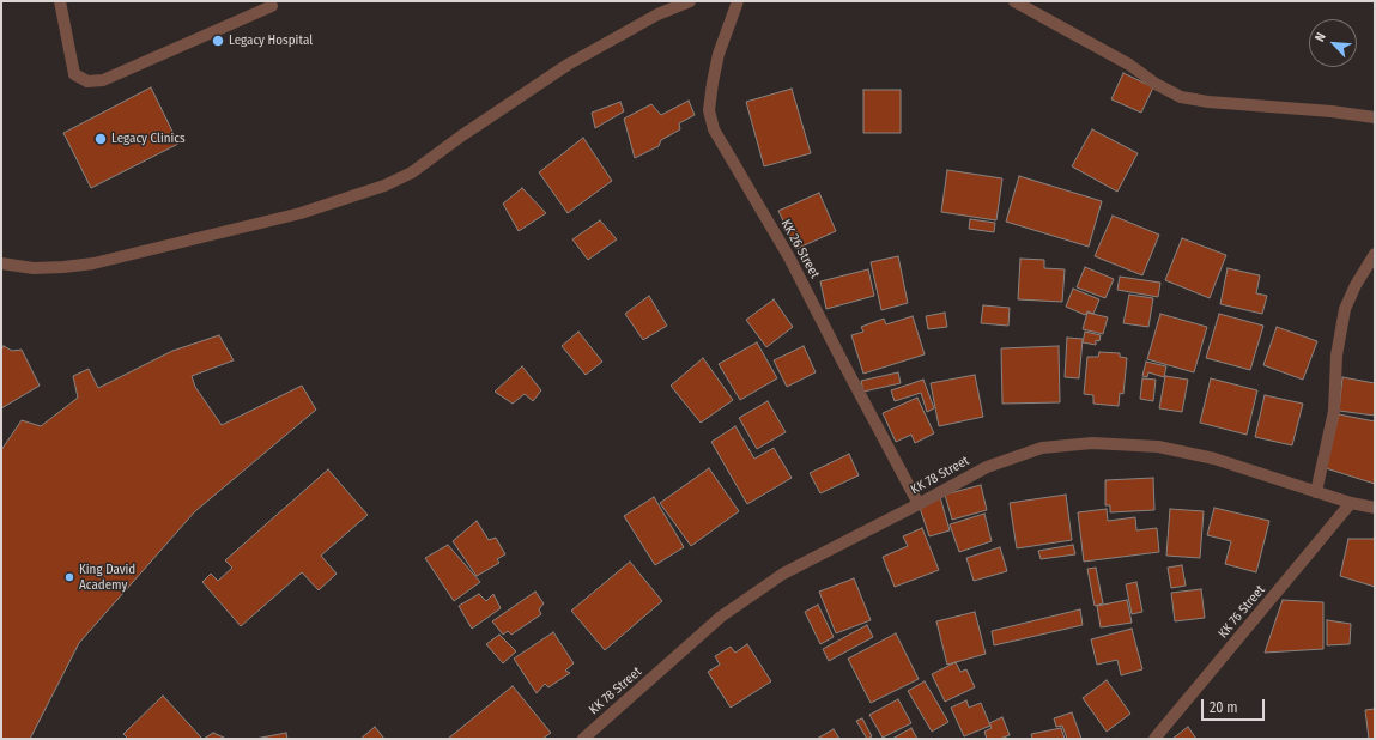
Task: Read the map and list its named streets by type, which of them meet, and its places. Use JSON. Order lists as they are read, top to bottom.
{
  "streets": {
    "street": ["KK 26 Street", "KK 78 Street", "KK 76 Street"]
  },
  "crossings": [
    ["KK 26 Street", "KK 78 Street"],
    ["KK 78 Street", "KK 76 Street"]
  ],
  "places": ["Legacy Hospital", "Legacy Clinics", "King David Academy"],
  "scale_bar": "20 m",
  "north": "top left"
}
